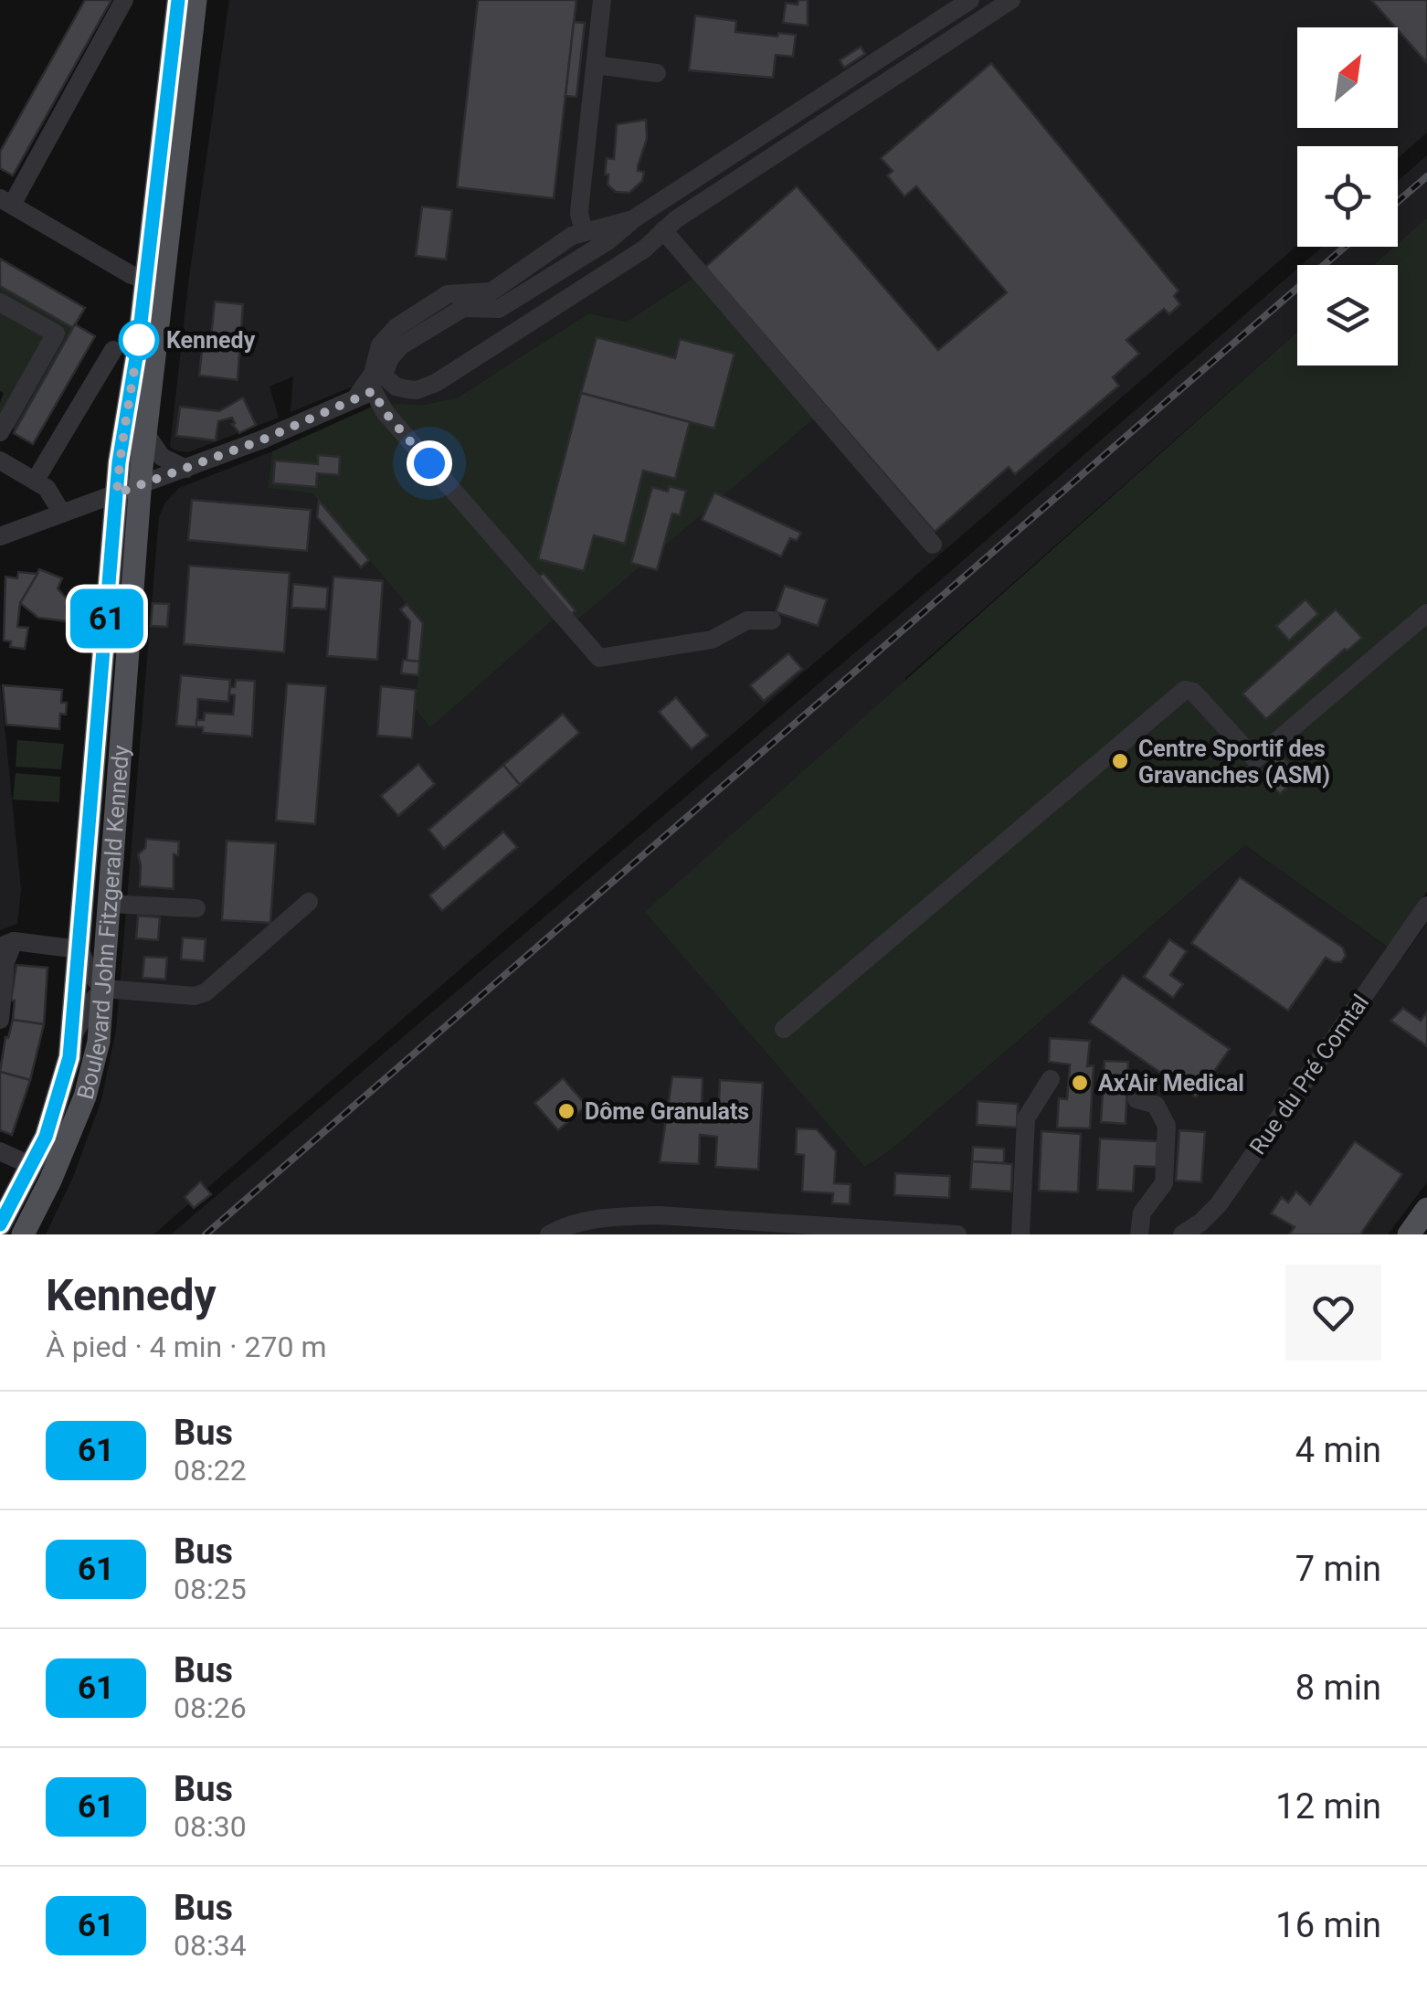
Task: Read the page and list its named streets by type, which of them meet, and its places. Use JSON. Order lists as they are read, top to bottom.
{
  "streets": {
    "main road": ["Boulevard John Fitzgerald Kennedy"],
    "street": ["Rue du Pré Comtal"]
  },
  "places": [
    "Kennedy",
    "Centre Sportif des Gravanches (ASM)",
    "Ax'Air Medical",
    "Dôme Granulats"
  ],
  "lines": ["bus line 61"],
  "north": "top right",
  "page": {
    "on_map": "61",
    "heading": ["Kennedy", "À pied · 4 min · 270 m"],
    "list": [
      {
        "mark": "61",
        "name": "Bus",
        "note": "08:22",
        "value": "4 min"
      },
      {
        "mark": "61",
        "name": "Bus",
        "note": "08:25",
        "value": "7 min"
      },
      {
        "mark": "61",
        "name": "Bus",
        "note": "08:26",
        "value": "8 min"
      },
      {
        "mark": "61",
        "name": "Bus",
        "note": "08:30",
        "value": "12 min"
      },
      {
        "mark": "61",
        "name": "Bus",
        "note": "08:34",
        "value": "16 min"
      }
    ]
  }
}
